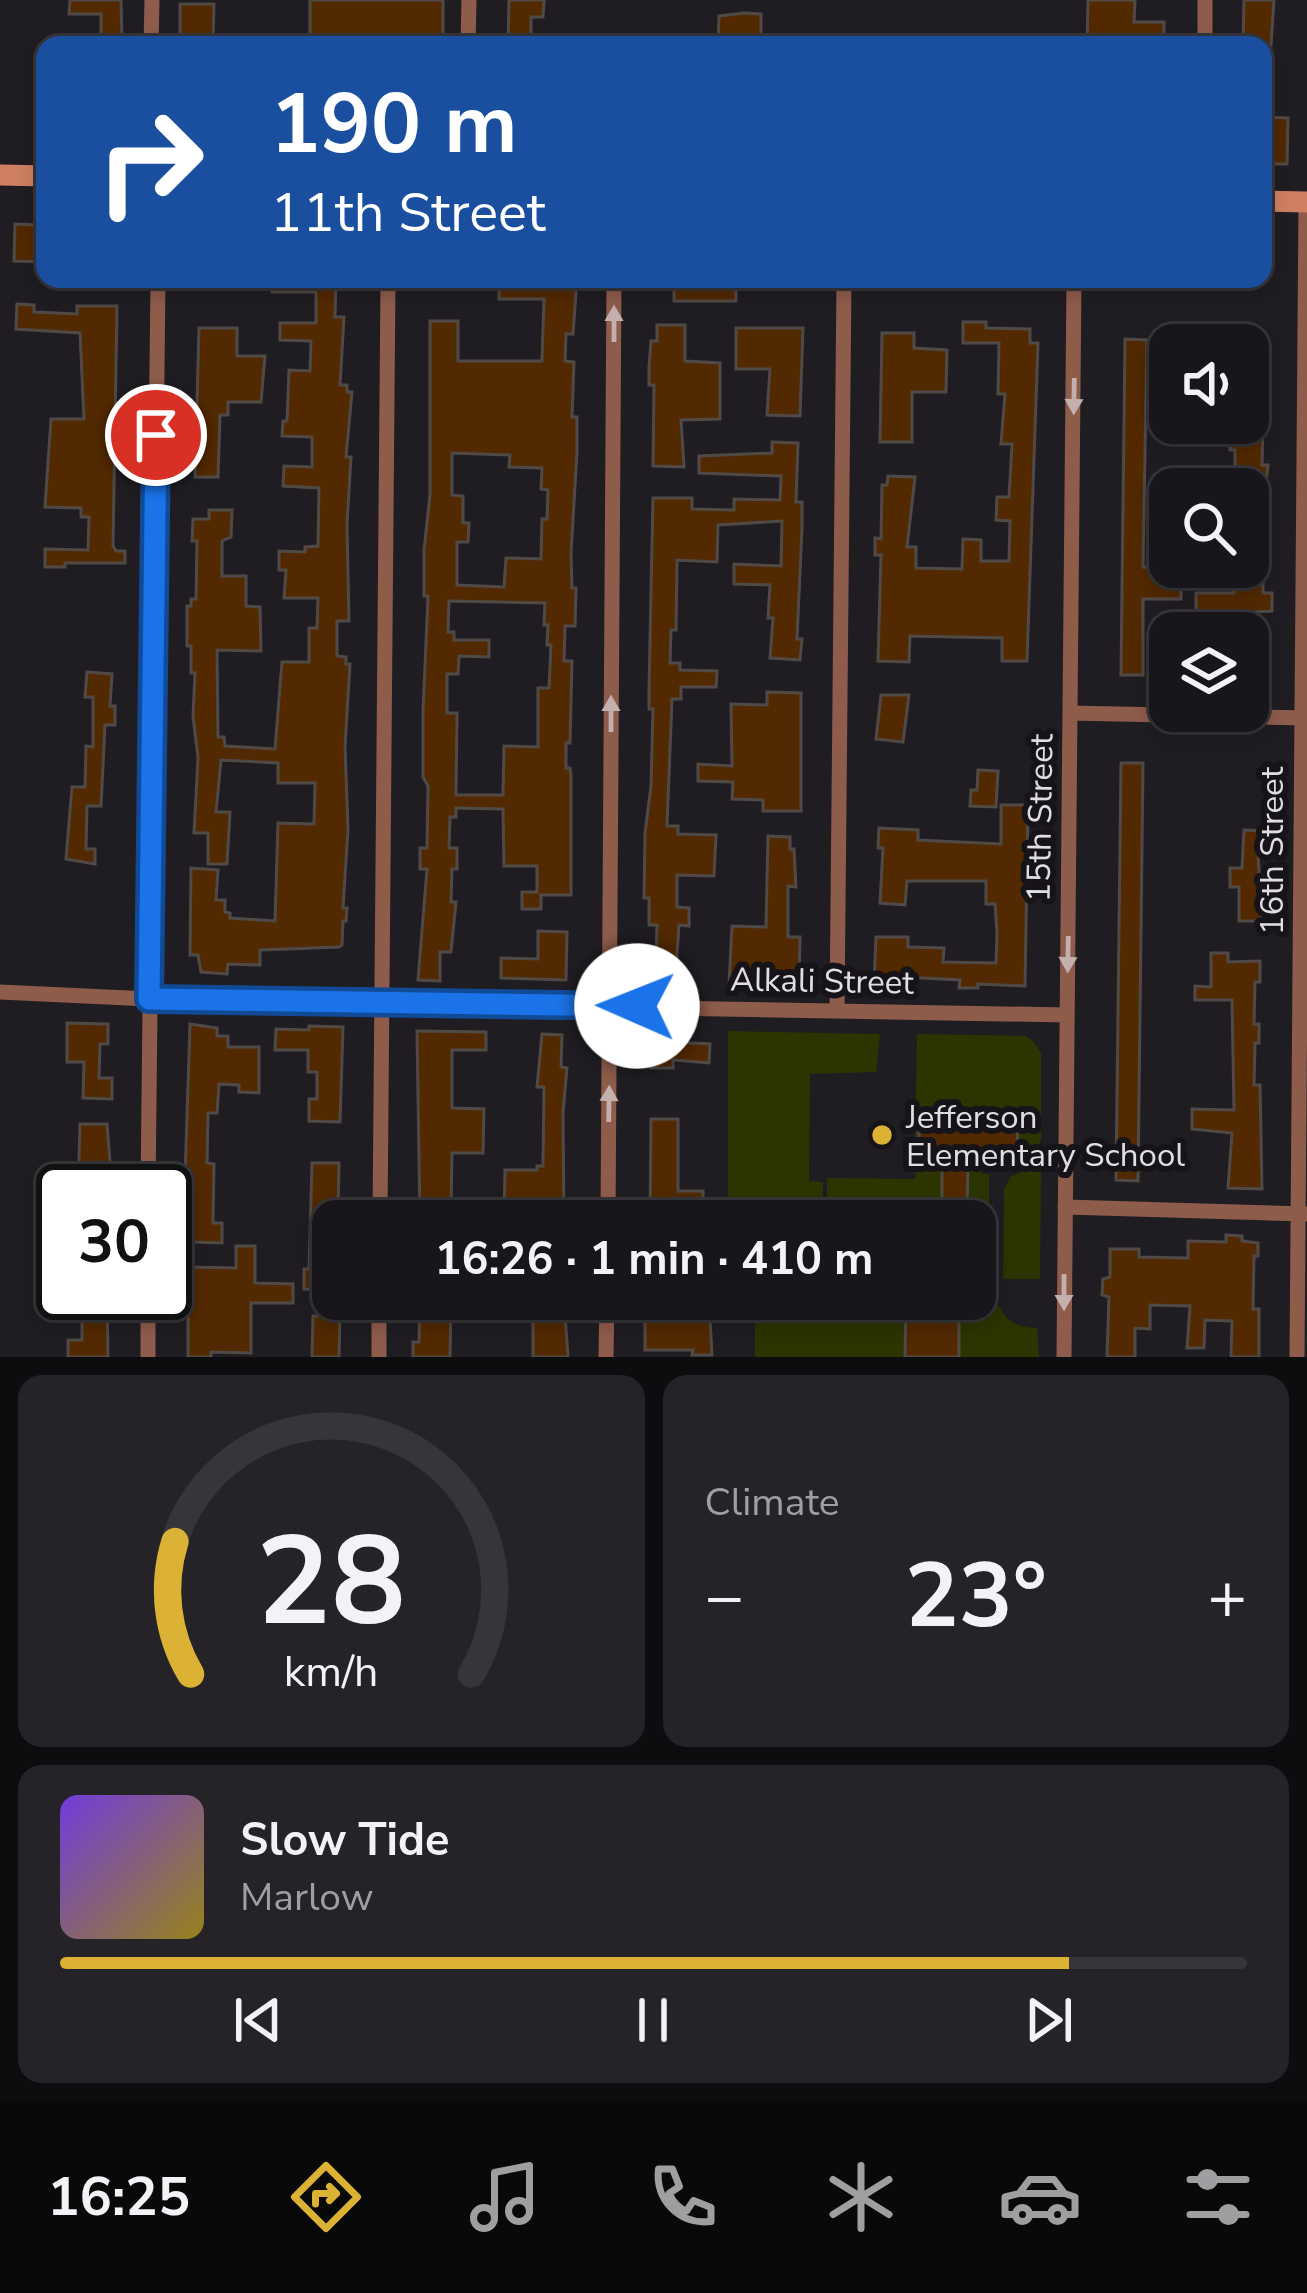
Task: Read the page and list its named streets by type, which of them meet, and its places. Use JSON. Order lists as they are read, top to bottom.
{
  "streets": {
    "street": ["15th Street", "16th Street", "Alkali Street"]
  },
  "crossings": [
    ["15th Street", "Alkali Street"]
  ],
  "one_way": ["15th Street"],
  "places": ["Jefferson Elementary School"],
  "page": {
    "turn": ["190 m", "11th Street"],
    "limit": "30",
    "trip": "16:26 · 1 min · 410 m",
    "tile": "Climate",
    "heat": ["−", "23°", "+"],
    "song": ["Slow Tide", "Marlow"],
    "tabs": "16:25",
    "gauge": ["28", "km/h"]
  }
}
